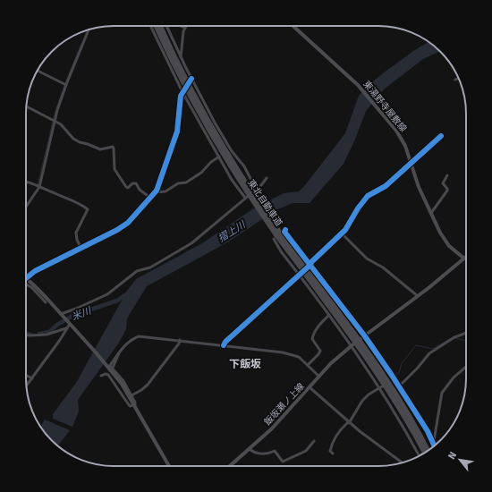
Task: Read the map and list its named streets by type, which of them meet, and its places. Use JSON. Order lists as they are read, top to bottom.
{
  "streets": {
    "highway": ["東北自動車道"],
    "main road": ["東湯野寺屋敷線", "飯坂瀬ノ上線"]
  },
  "districts": ["下飯坂"],
  "water": ["摺上川", "米川"],
  "north": "top left"
}
